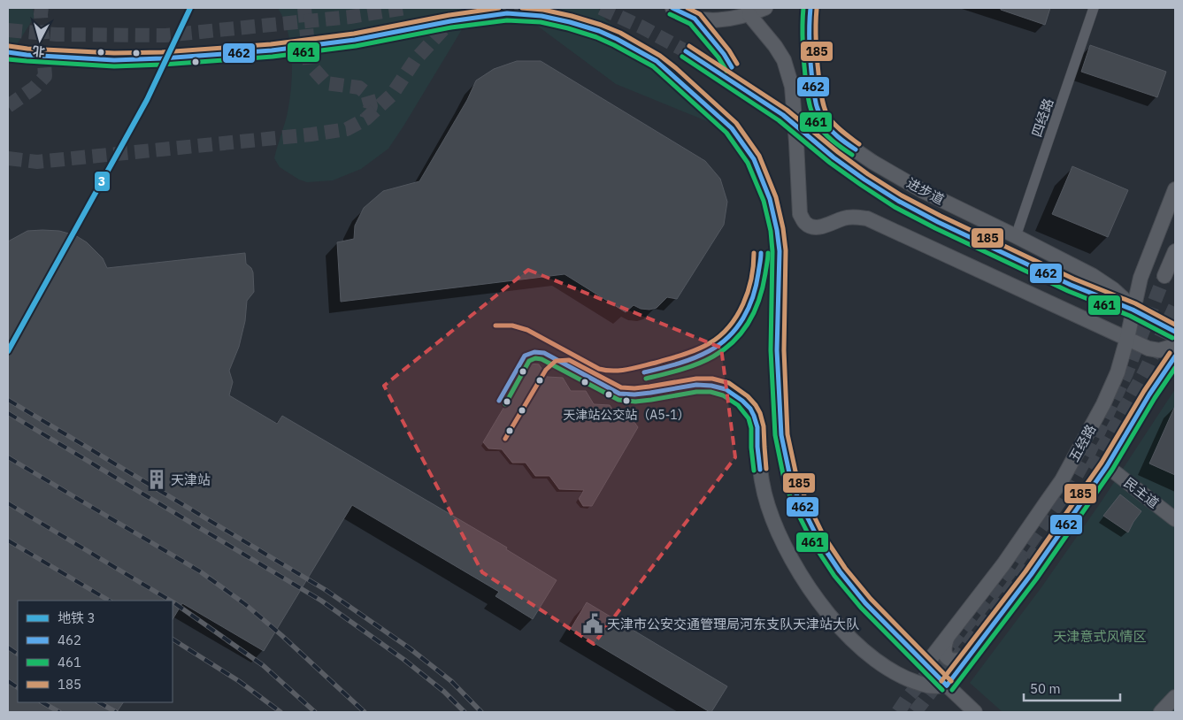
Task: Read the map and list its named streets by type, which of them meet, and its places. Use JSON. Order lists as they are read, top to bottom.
{
  "streets": {
    "main road": ["进步道", "五经路", "民主道"],
    "street": ["四经路"]
  },
  "crossings": [
    ["四经路", "进步道"],
    ["进步道", "五经路"]
  ],
  "parks": ["天津意式风情区"],
  "places": {
    "other": ["天津站公交站（A5-1）"],
    "building": ["天津站"],
    "public building": ["天津市公安交通管理局河东支队天津站大队"]
  },
  "lines": [
    "metro line 3",
    "transit line 462",
    "transit line 461",
    "transit line 185"
  ],
  "legend": [
    "地铁 3",
    "462",
    "461",
    "185"
  ],
  "scale_bar": "50 m",
  "north": "bottom"
}
